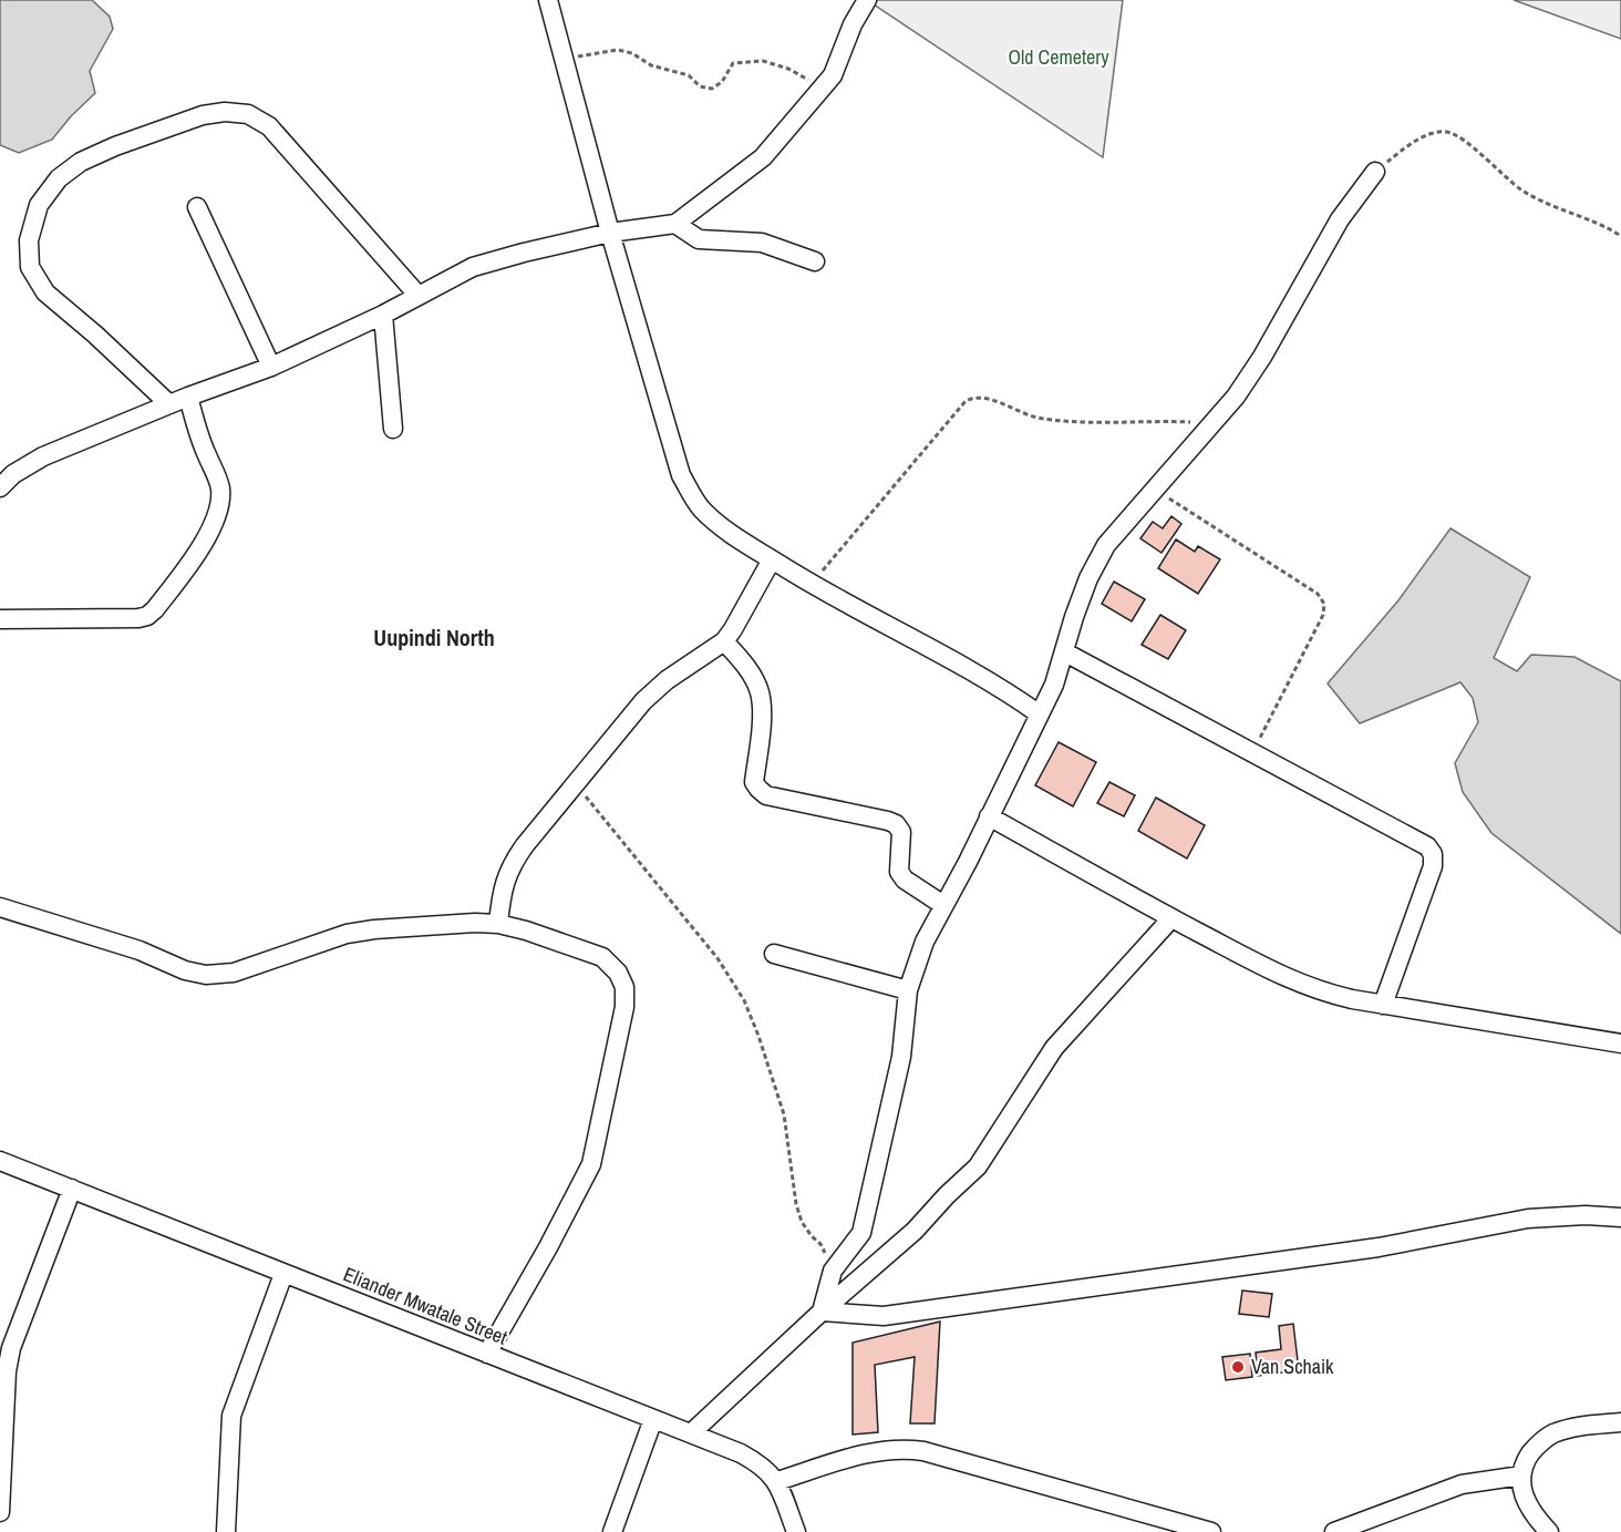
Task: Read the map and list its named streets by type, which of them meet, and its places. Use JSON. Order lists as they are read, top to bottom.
{
  "streets": {
    "street": ["Eliander Mwatale Street"]
  },
  "districts": ["Uupindi North"],
  "parks": ["Old Cemetery"],
  "places": ["Van Schaik"]
}
